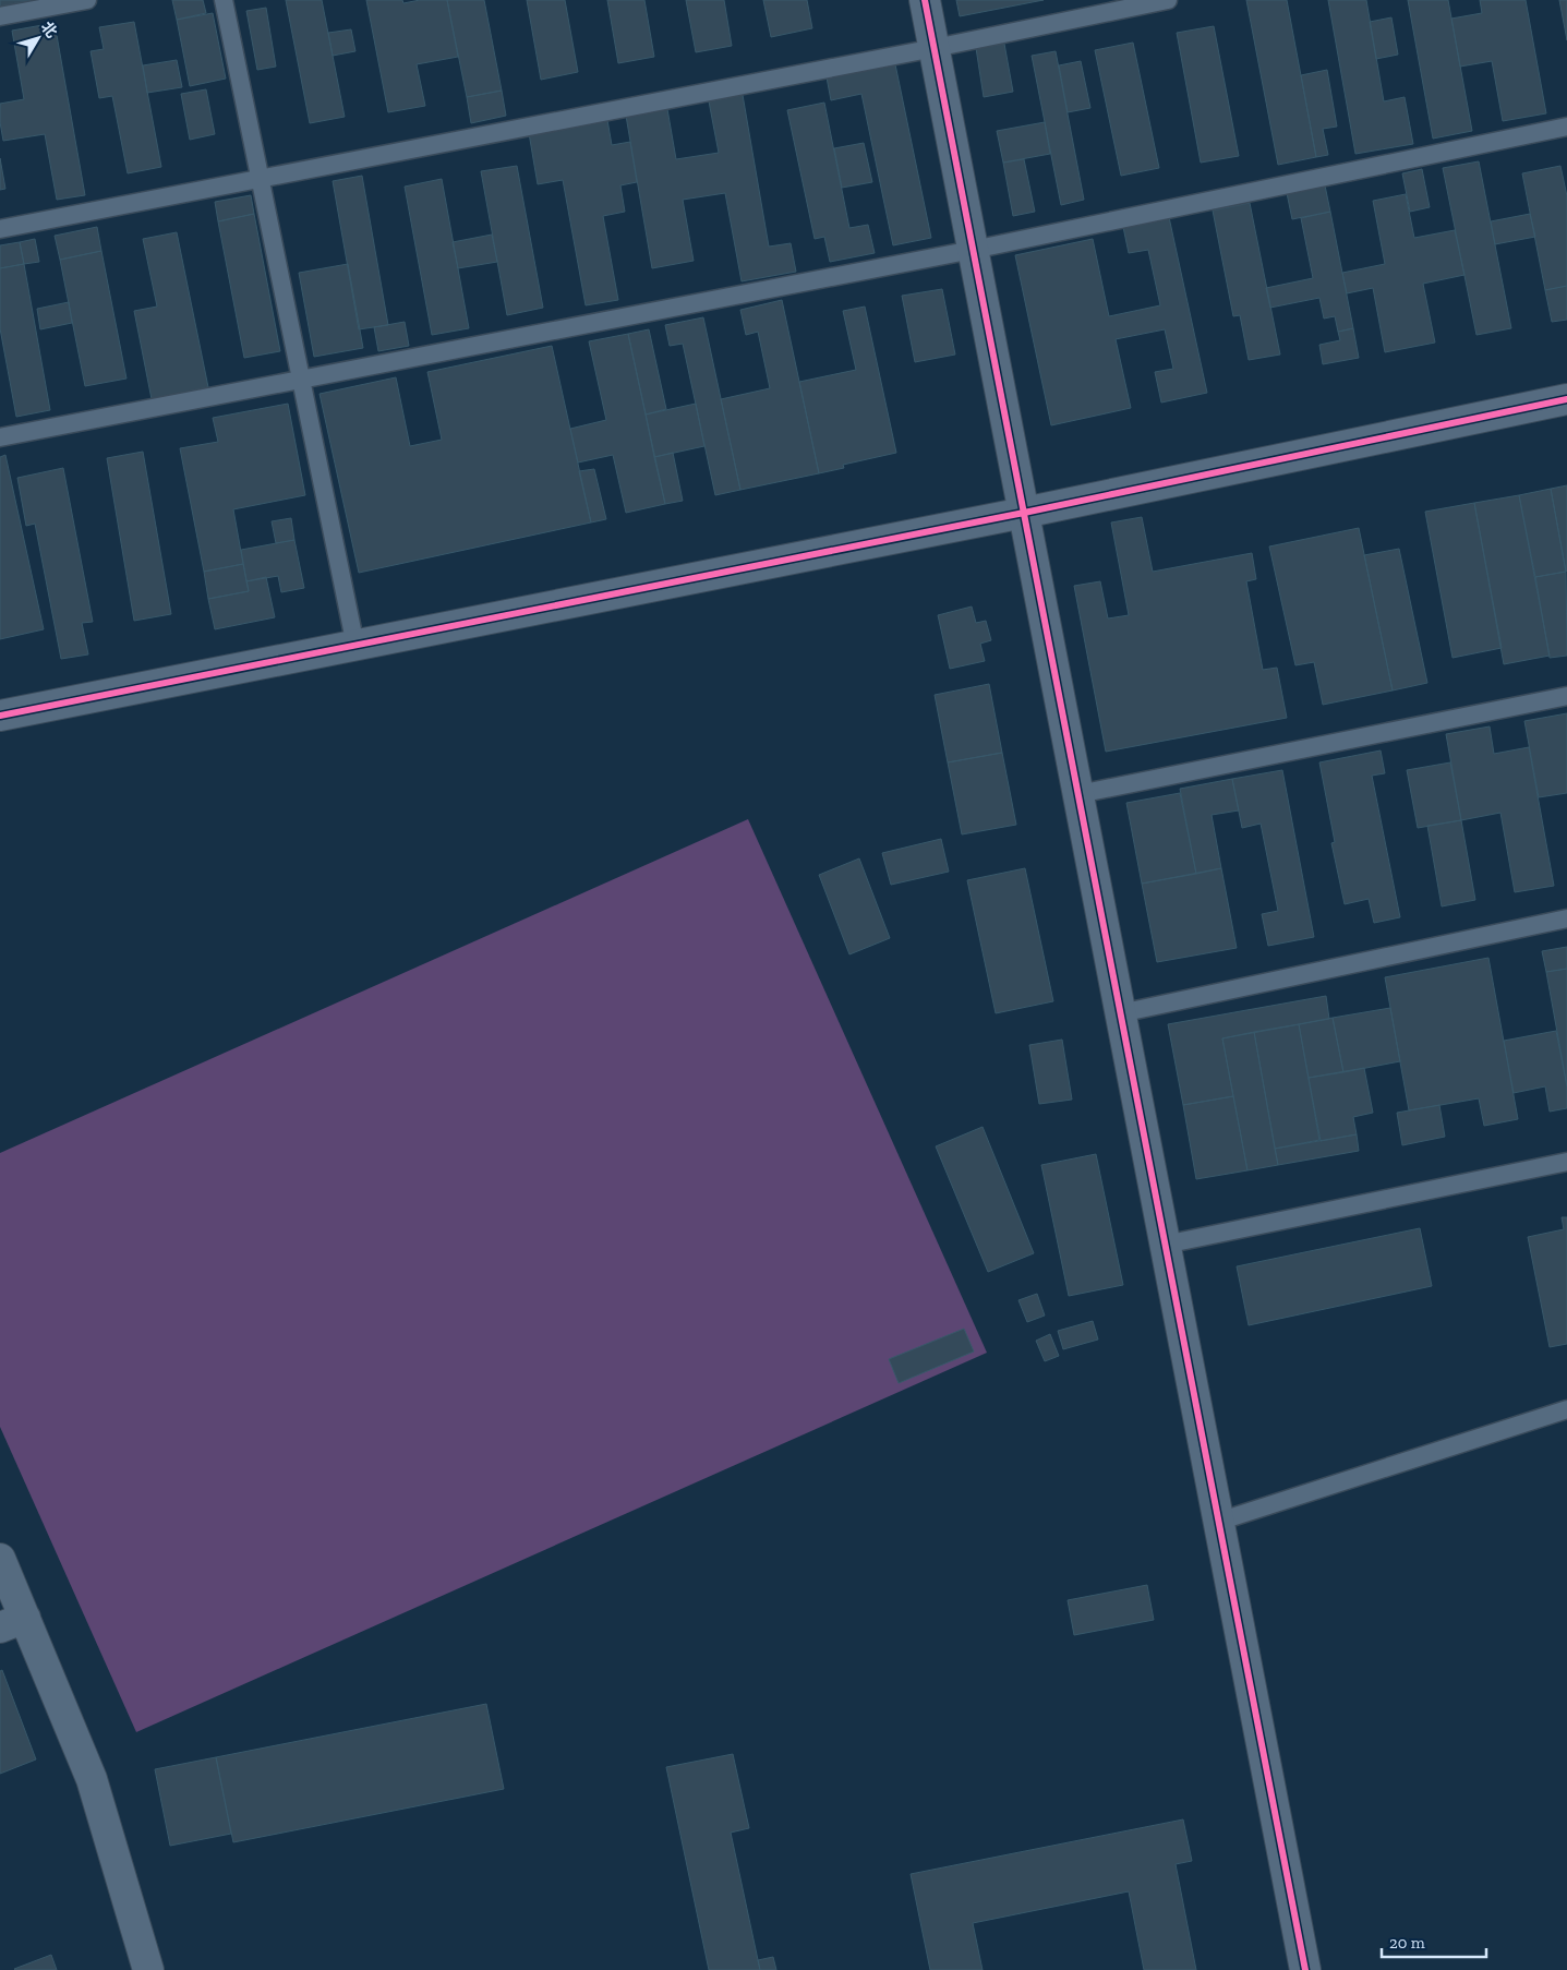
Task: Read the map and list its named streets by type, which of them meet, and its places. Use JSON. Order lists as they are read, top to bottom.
{
  "scale_bar": "20 m",
  "north": "top right"
}
